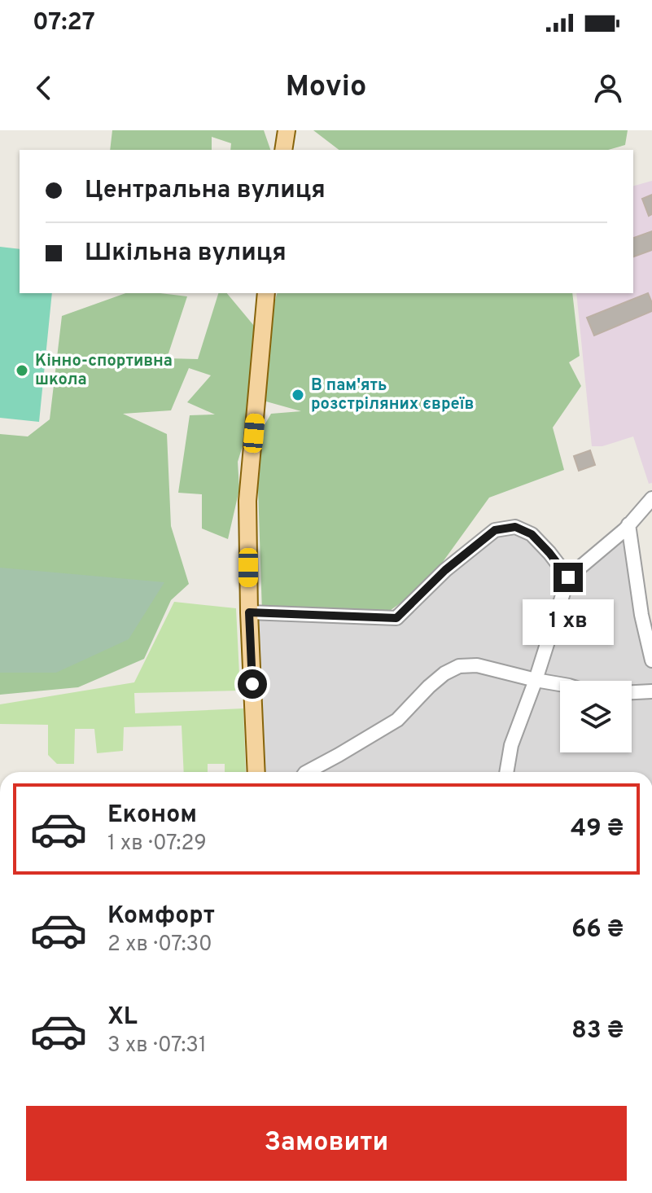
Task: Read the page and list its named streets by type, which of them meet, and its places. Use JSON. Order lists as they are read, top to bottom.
{
  "places": ["Кінно-спортивна школа", "В пам'ять розстріляних євреїв"],
  "page": {
    "status": "07:27",
    "header": "Movio",
    "banner": ["Центральна вулиця", "Шкільна вулиця"],
    "bubble": "1 хв",
    "list": [
      {
        "name": "Економ",
        "note": "1 хв · 07:29",
        "value": "49 ₴"
      },
      {
        "name": "Комфорт",
        "note": "2 хв · 07:30",
        "value": "66 ₴"
      },
      {
        "name": "XL",
        "note": "3 хв · 07:31",
        "value": "83 ₴"
      }
    ],
    "buttons": "Замовити"
  }
}
